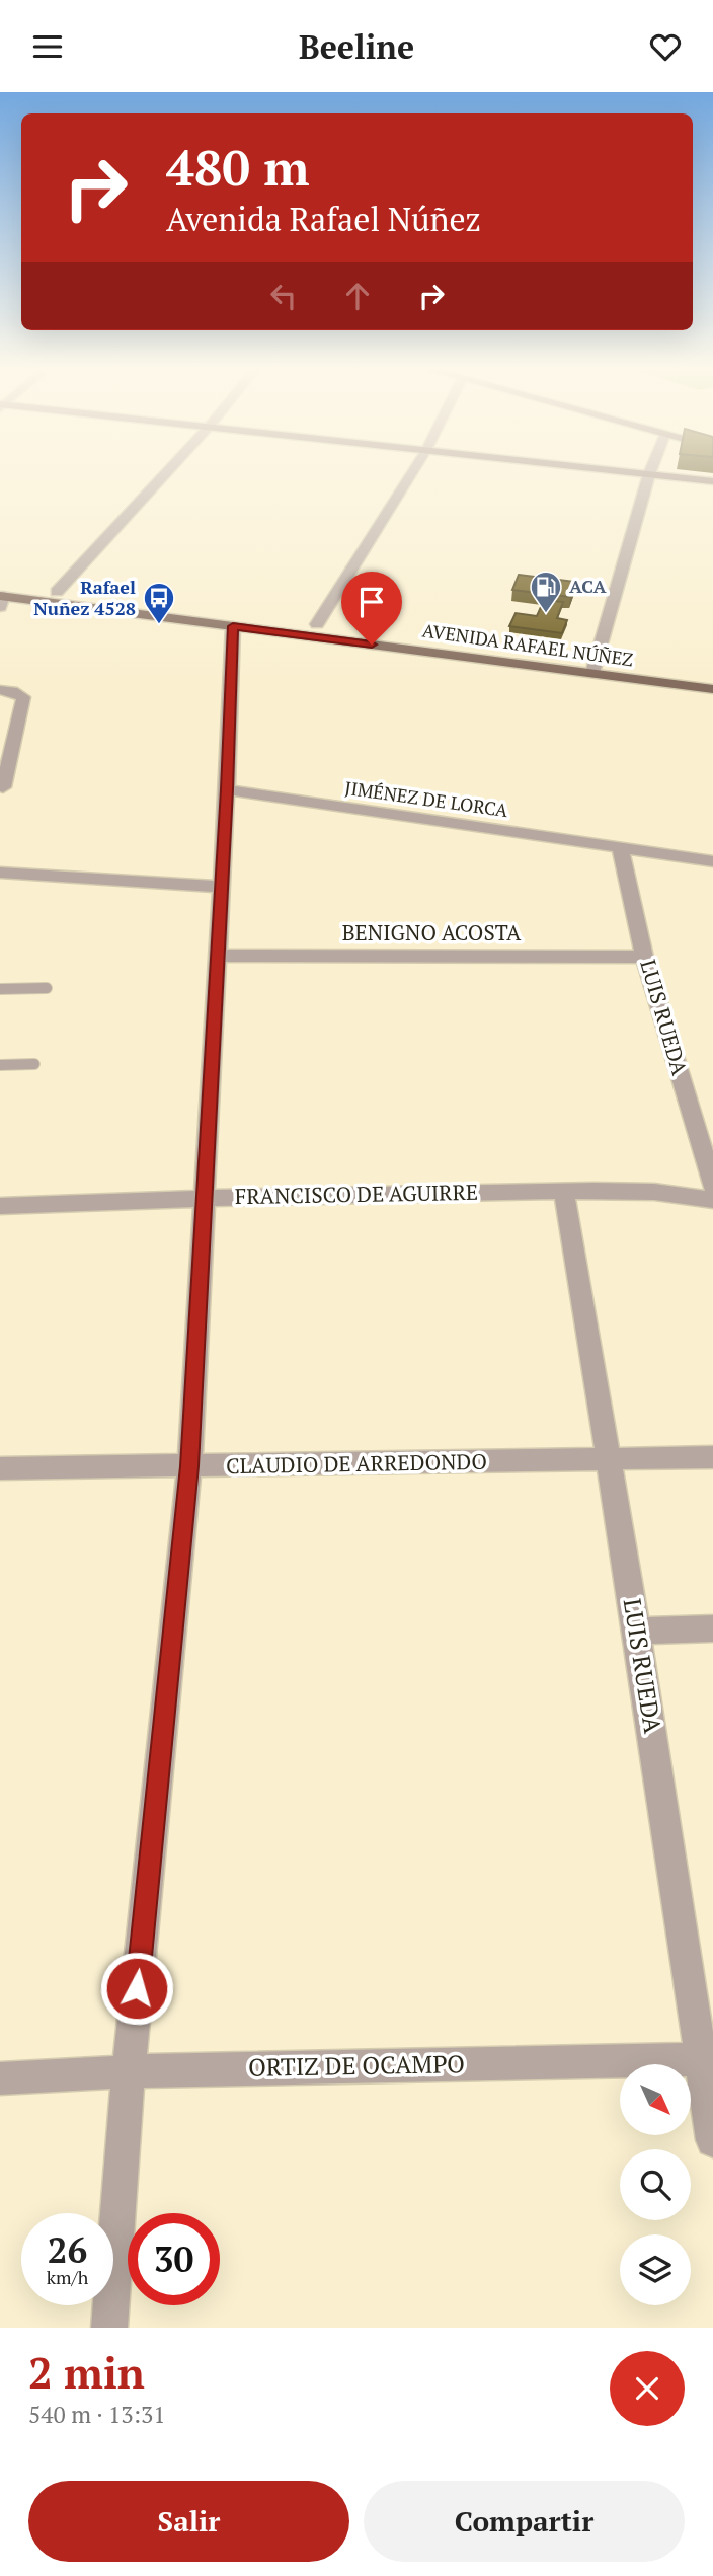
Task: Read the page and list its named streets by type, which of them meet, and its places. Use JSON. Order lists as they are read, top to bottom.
{
  "streets": {
    "main road": ["AVENIDA RAFAEL NÚÑEZ"],
    "street": [
      "JIMÉNEZ DE LORCA",
      "BENIGNO ACOSTA",
      "LUIS RUEDA",
      "FRANCISCO DE AGUIRRE",
      "CLAUDIO DE ARREDONDO",
      "ORTIZ DE OCAMPO"
    ]
  },
  "crossings": [
    ["JIMÉNEZ DE LORCA", "LUIS RUEDA"],
    ["BENIGNO ACOSTA", "LUIS RUEDA"],
    ["LUIS RUEDA", "FRANCISCO DE AGUIRRE"],
    ["LUIS RUEDA", "CLAUDIO DE ARREDONDO"],
    ["LUIS RUEDA", "ORTIZ DE OCAMPO"]
  ],
  "places": {
    "fuel station": ["ACA"],
    "bus stop": ["Rafael Nuñez 4528"]
  },
  "north": "bottom right",
  "page": {
    "header": "Beeline",
    "turn": ["480 m", "Avenida Rafael Núñez"],
    "speed": "26 km/h",
    "limit": "30",
    "heading": ["2 min", "540 m · 13:31"],
    "buttons": ["Salir", "Compartir"]
  }
}
